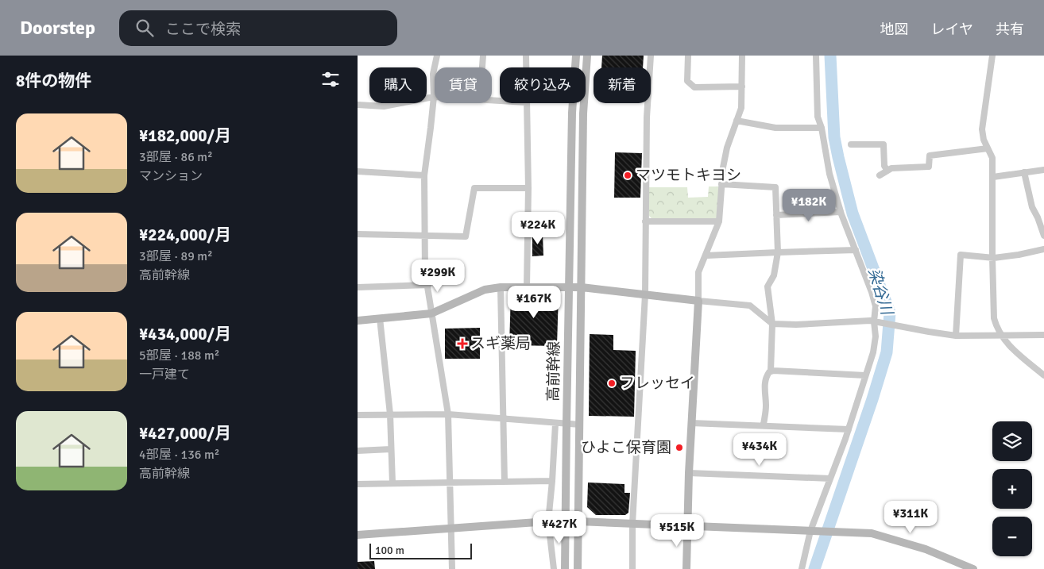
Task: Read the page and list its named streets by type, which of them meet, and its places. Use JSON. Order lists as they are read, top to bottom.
{
  "streets": {
    "street": ["高前幹線"]
  },
  "water": ["染谷川"],
  "places": {
    "other": ["マツモトキヨシ", "フレッセイ", "ひよこ保育園"],
    "health": ["スギ薬局"]
  },
  "scale_bar": "100 m",
  "page": {
    "header": "Doorstep",
    "search": "ここで検索",
    "nav": ["地図", "レイヤ", "共有"],
    "heading": "8件の物件",
    "chip": [
      "購入",
      "賃貸",
      "絞り込み",
      "新着"
    ],
    "list": [
      {
        "name": "¥182,000/月",
        "note": "3部屋 · 86 m² · マンション"
      },
      {
        "name": "¥224,000/月",
        "note": "3部屋 · 89 m² · 高前幹線"
      },
      {
        "name": "¥434,000/月",
        "note": "5部屋 · 188 m² · 一戸建て"
      },
      {
        "name": "¥427,000/月",
        "note": "4部屋 · 136 m² · 高前幹線"
      }
    ],
    "price": [
      "¥182K",
      "¥224K",
      "¥299K",
      "¥167K",
      "¥434K",
      "¥311K",
      "¥427K",
      "¥515K"
    ],
    "map_buttons": ["+", "−"],
    "scale": "100 m"
  }
}
